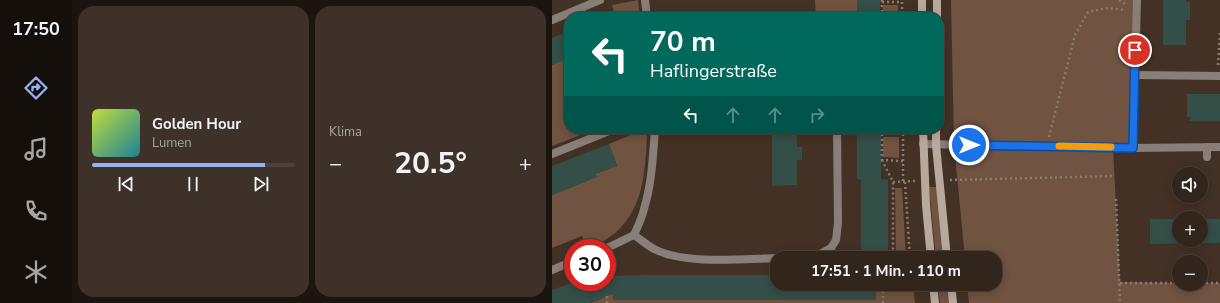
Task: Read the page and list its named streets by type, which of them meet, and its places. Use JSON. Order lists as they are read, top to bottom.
{
  "page": {
    "tabs": "17:50",
    "tile": "Klima",
    "turn": ["70 m", "Haflingerstraße"],
    "song": ["Golden Hour", "Lumen"],
    "heat": ["−", "20.5°", "+"],
    "map_buttons": ["+", "−"],
    "limit": "30",
    "trip": "17:51 · 1 Min. · 110 m"
  }
}
